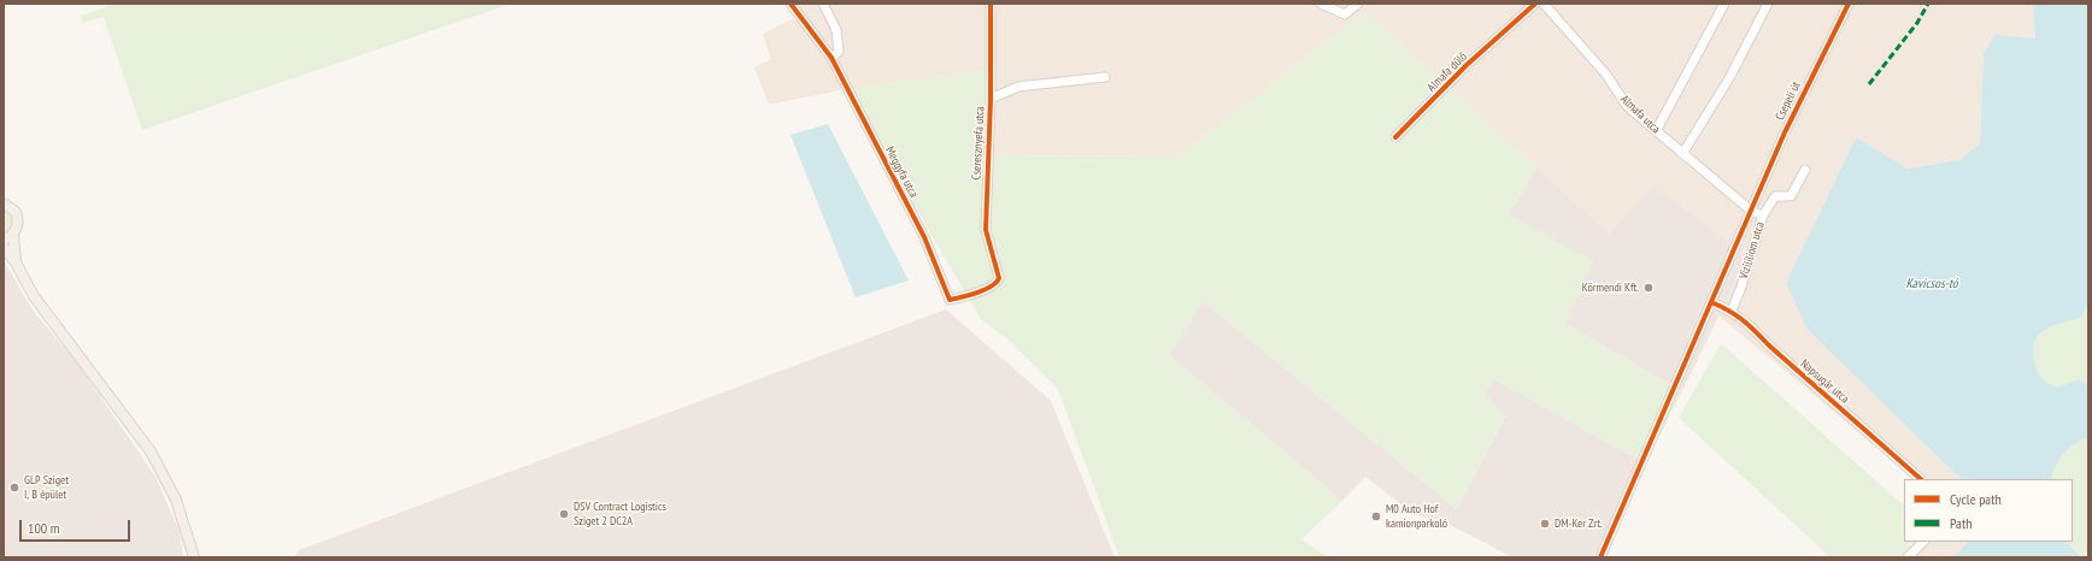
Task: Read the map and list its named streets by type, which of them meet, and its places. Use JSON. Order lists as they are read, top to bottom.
{
  "streets": {
    "street": [
      "Almafa dűlő",
      "Csepeli út",
      "Almafa utca",
      "Cseresznyefa utca",
      "Meggyfa utca",
      "Vízililiom utca",
      "Napsugár utca"
    ]
  },
  "crossings": [
    ["Csepeli út", "Almafa utca"],
    ["Csepeli út", "Vízililiom utca"],
    ["Csepeli út", "Napsugár utca"],
    ["Almafa utca", "Vízililiom utca"],
    ["Cseresznyefa utca", "Meggyfa utca"],
    ["Vízililiom utca", "Napsugár utca"]
  ],
  "water": ["Kavicsos-tó"],
  "places": [
    "Körmendi Kft.",
    "GLP Sziget I, B épület",
    "DSV Contract Logistics Sziget 2 DC2A",
    "M0 Auto Hof kamionparkoló",
    "DM-Ker Zrt."
  ],
  "legend": ["Cycle path", "Path"],
  "scale_bar": "100 m"
}
